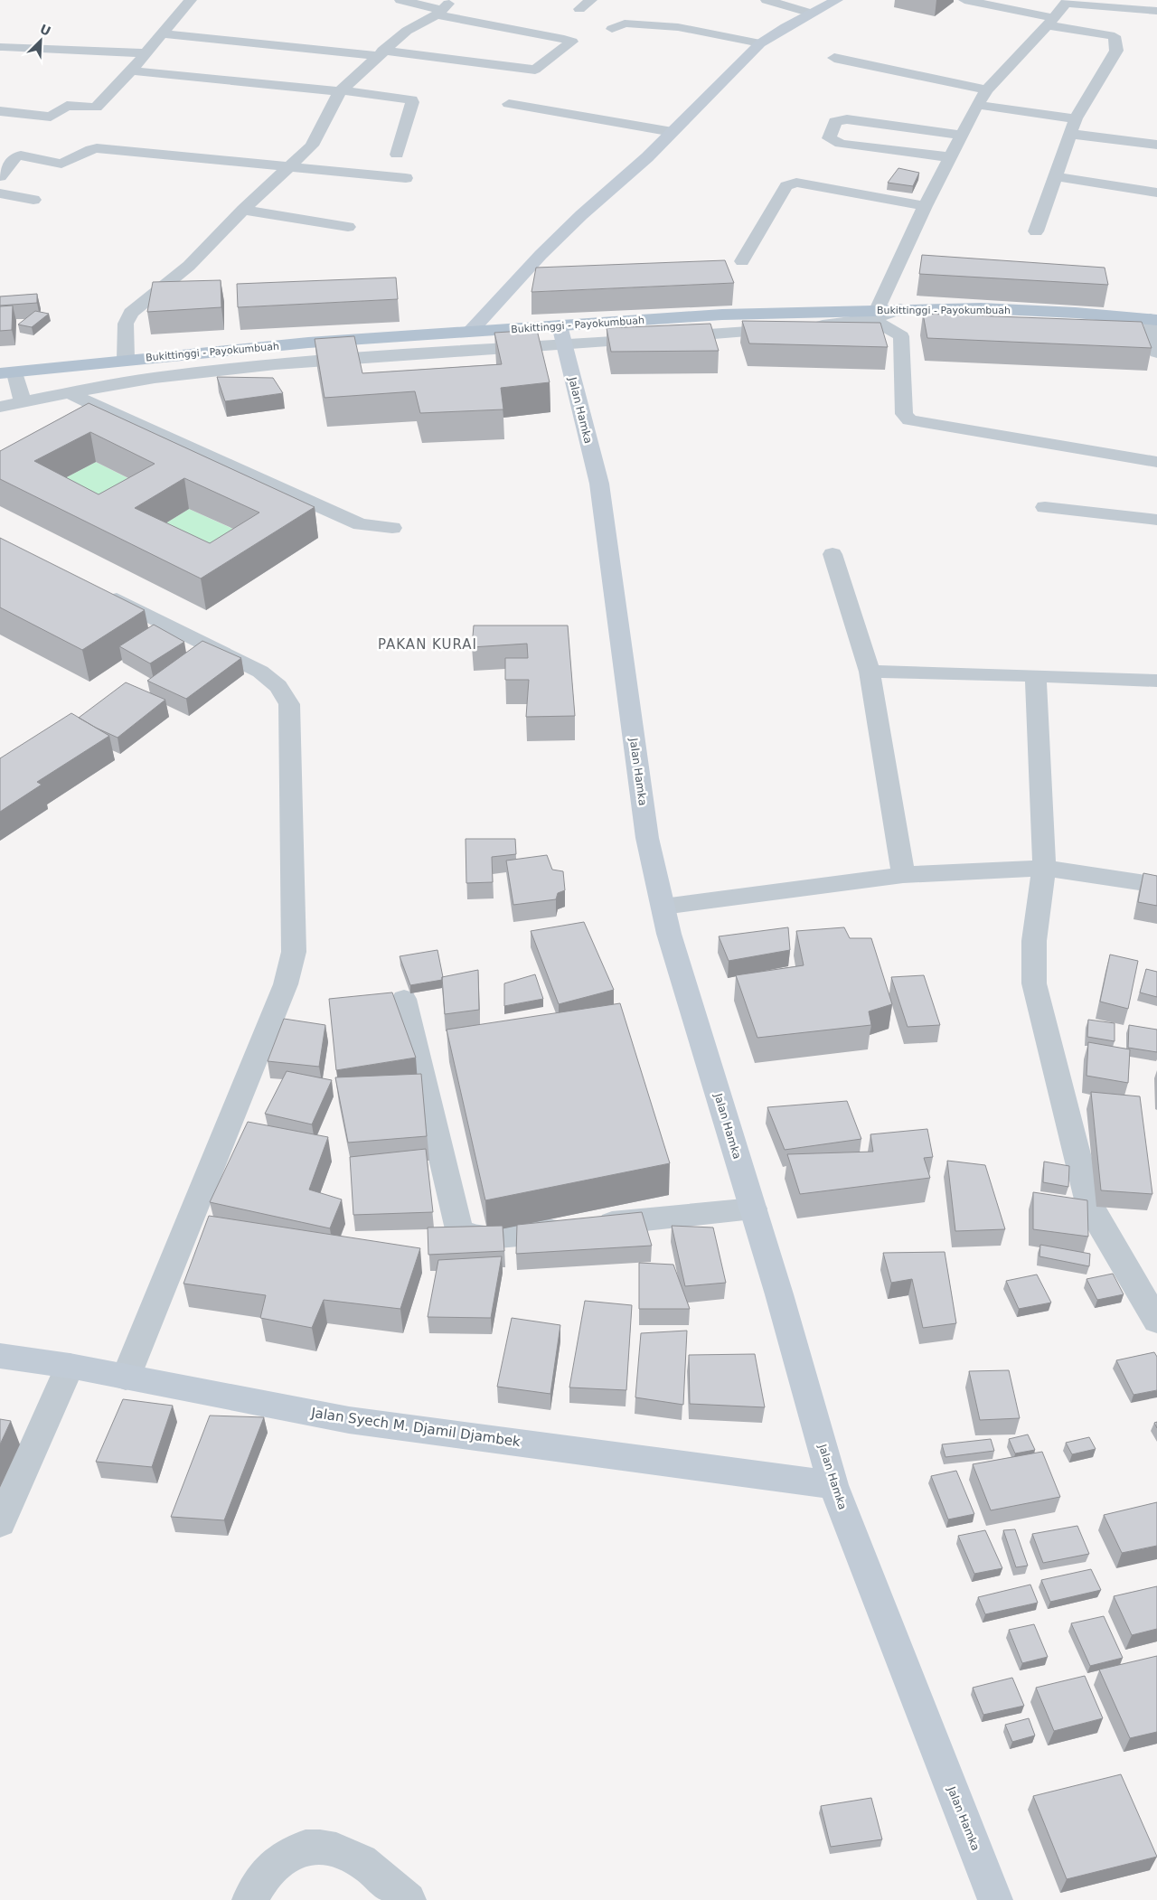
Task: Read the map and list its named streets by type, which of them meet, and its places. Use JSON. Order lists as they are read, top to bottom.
{
  "streets": {
    "main road": ["Bukittinggi - Payokumbuah"],
    "street": ["Jalan Hamka", "Jalan Syech M. Djamil Djambek"]
  },
  "crossings": [
    ["Bukittinggi - Payokumbuah", "Jalan Hamka"],
    ["Jalan Hamka", "Jalan Syech M. Djamil Djambek"]
  ],
  "districts": ["PAKAN KURAI"],
  "north": "top right"
}
